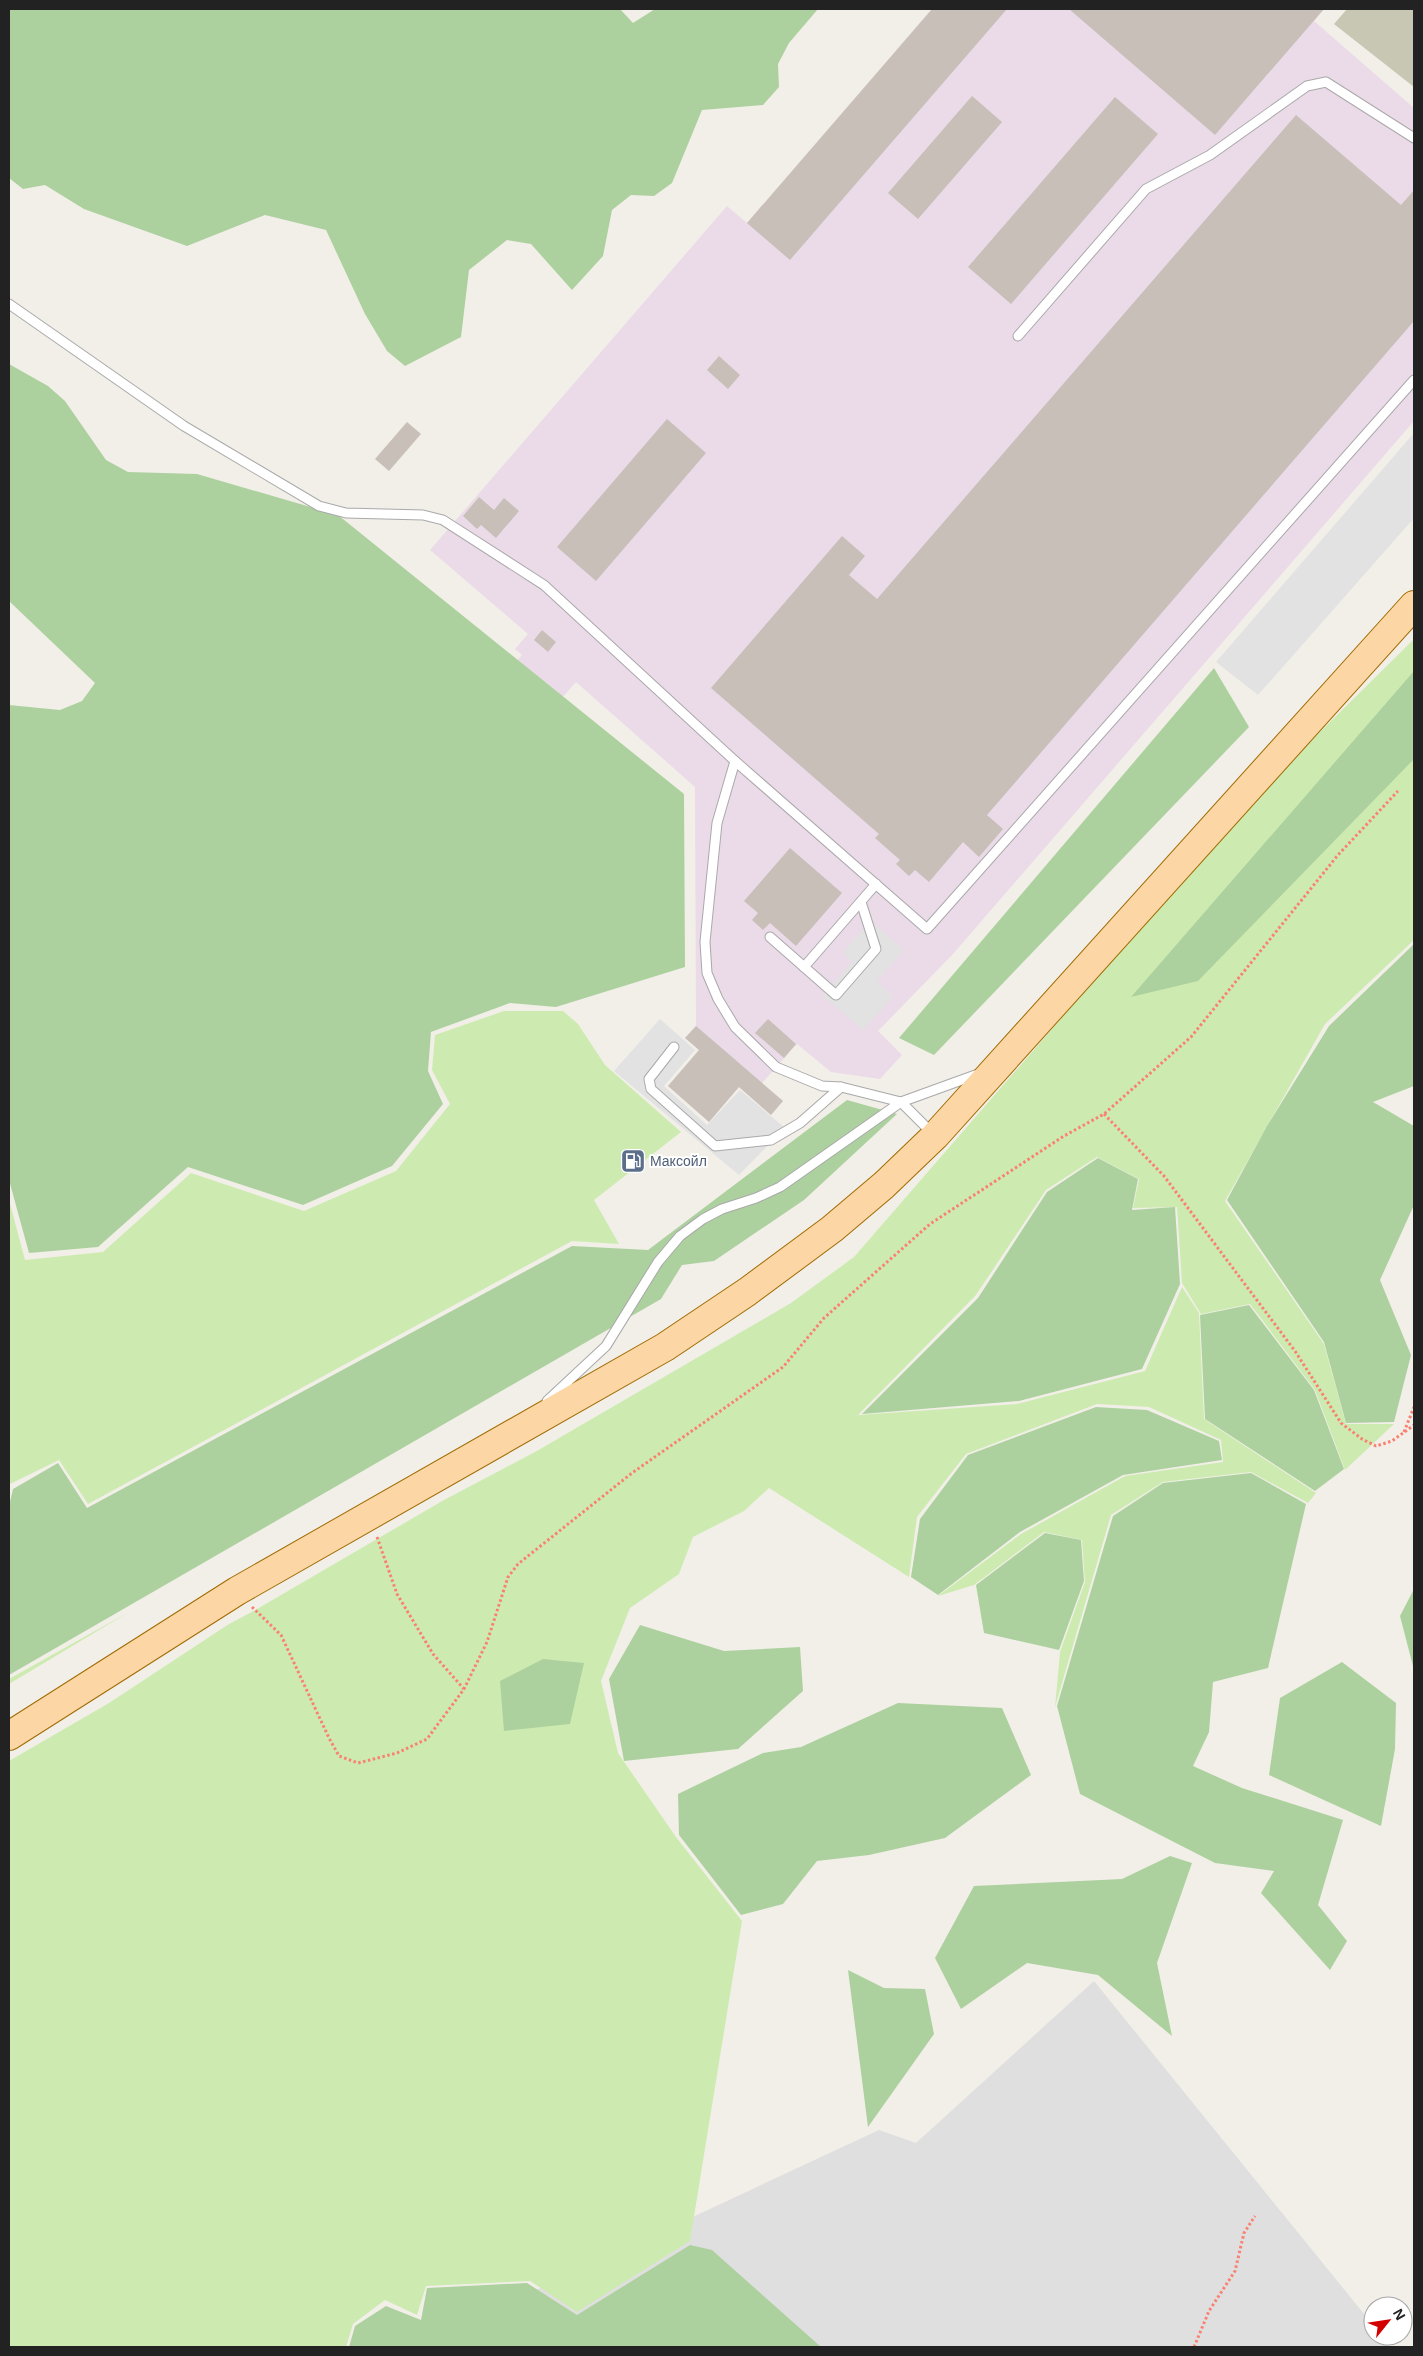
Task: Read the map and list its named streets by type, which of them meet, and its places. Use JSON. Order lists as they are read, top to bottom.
{
  "places": {
    "fuel station": ["Максойл"]
  },
  "north": "top right"
}
